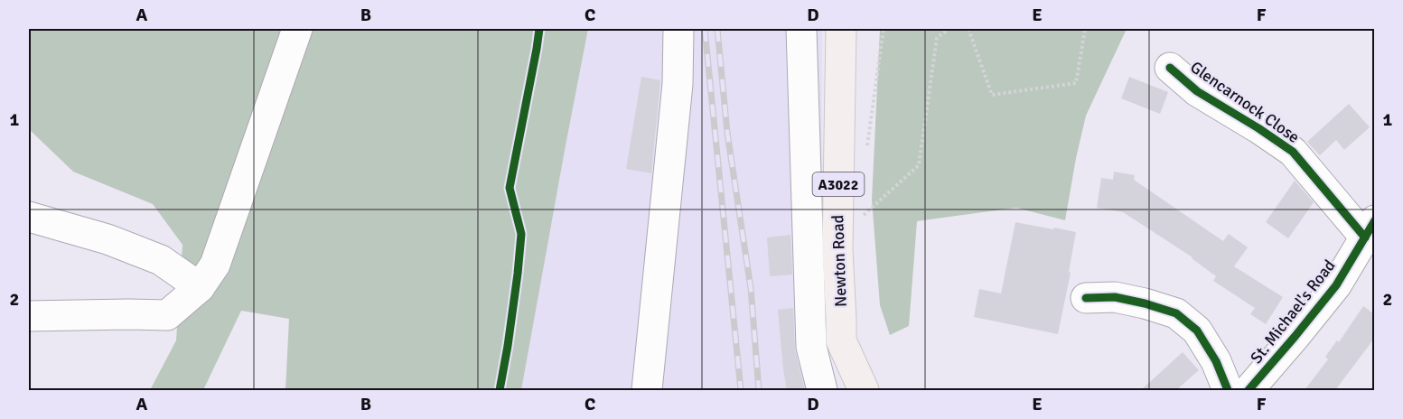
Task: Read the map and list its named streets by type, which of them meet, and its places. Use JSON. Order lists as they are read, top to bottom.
{
  "streets": {
    "main road": ["A3022", "Newton Road"],
    "street": ["Glencarnock Close", "St. Michael's Road"]
  },
  "crossings": [
    ["Glencarnock Close", "St. Michael's Road"],
    ["A3022", "Newton Road"]
  ],
  "grid": {
    "columns": [
      "A",
      "B",
      "C",
      "D",
      "E",
      "F"
    ],
    "rows": ["1", "2"]
  }
}
